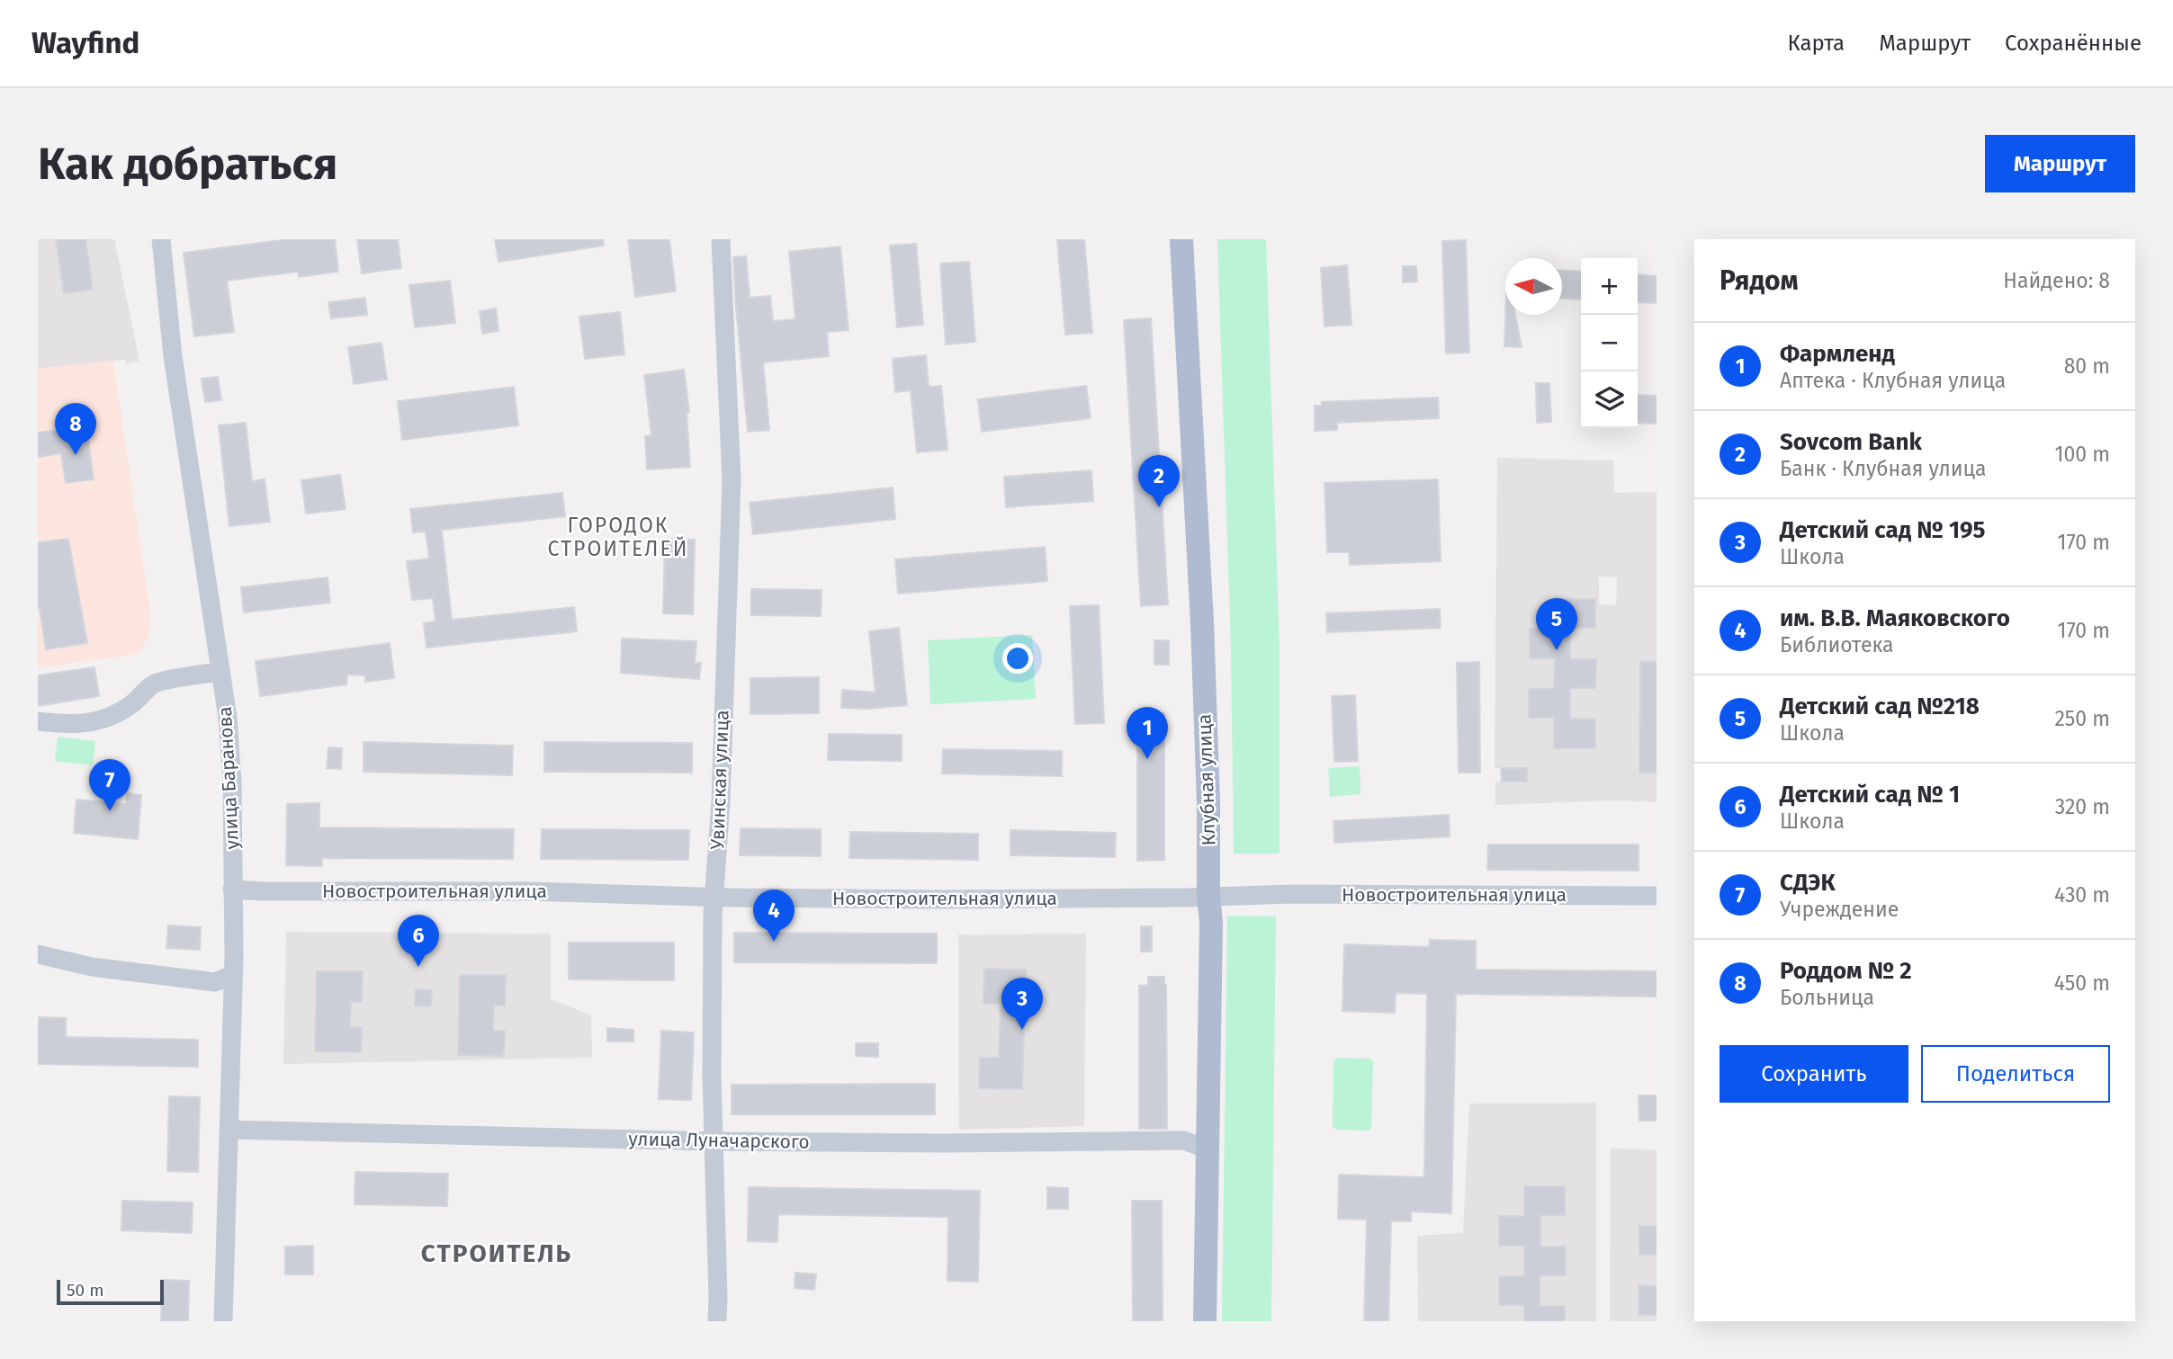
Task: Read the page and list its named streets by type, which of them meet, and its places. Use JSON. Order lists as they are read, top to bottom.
{
  "streets": {
    "main road": ["Клубная улица"],
    "street": [
      "улица Баранова",
      "Увинская улица",
      "Новостроительная улица",
      "улица Луначарского"
    ]
  },
  "crossings": [
    ["улица Баранова", "Новостроительная улица"],
    ["улица Баранова", "улица Луначарского"],
    ["Увинская улица", "Новостроительная улица"],
    ["Увинская улица", "улица Луначарского"],
    ["Клубная улица", "Новостроительная улица"],
    ["Клубная улица", "улица Луначарского"]
  ],
  "districts": ["ГОРОДОК СТРОИТЕЛЕЙ", "СТРОИТЕЛЬ"],
  "scale_bar": "50 m",
  "north": "left",
  "page": {
    "header": "Wayfind",
    "nav": ["Карта", "Маршрут", "Сохранённые"],
    "buttons": [
      "Маршрут",
      ["Сохранить", "Поделиться"]
    ],
    "title": "Как добраться",
    "heading": ["Рядом", "Найдено: 8"],
    "map_buttons": ["+", "−"],
    "list": [
      {
        "mark": "1",
        "name": "Фармленд",
        "note": "Аптека · Клубная улица",
        "value": "80 m"
      },
      {
        "mark": "2",
        "name": "Sovcom Bank",
        "note": "Банк · Клубная улица",
        "value": "100 m"
      },
      {
        "mark": "3",
        "name": "Детский сад № 195",
        "note": "Школа",
        "value": "170 m"
      },
      {
        "mark": "4",
        "name": "им. В.В. Маяковского",
        "note": "Библиотека",
        "value": "170 m"
      },
      {
        "mark": "5",
        "name": "Детский сад №218",
        "note": "Школа",
        "value": "250 m"
      },
      {
        "mark": "6",
        "name": "Детский сад № 1",
        "note": "Школа",
        "value": "320 m"
      },
      {
        "mark": "7",
        "name": "СДЭК",
        "note": "Учреждение",
        "value": "430 m"
      },
      {
        "mark": "8",
        "name": "Роддом № 2",
        "note": "Больница",
        "value": "450 m"
      }
    ],
    "pins": [
      "8",
      "2",
      "5",
      "1",
      "7",
      "4",
      "6",
      "3"
    ],
    "scale": "50 m"
  }
}
